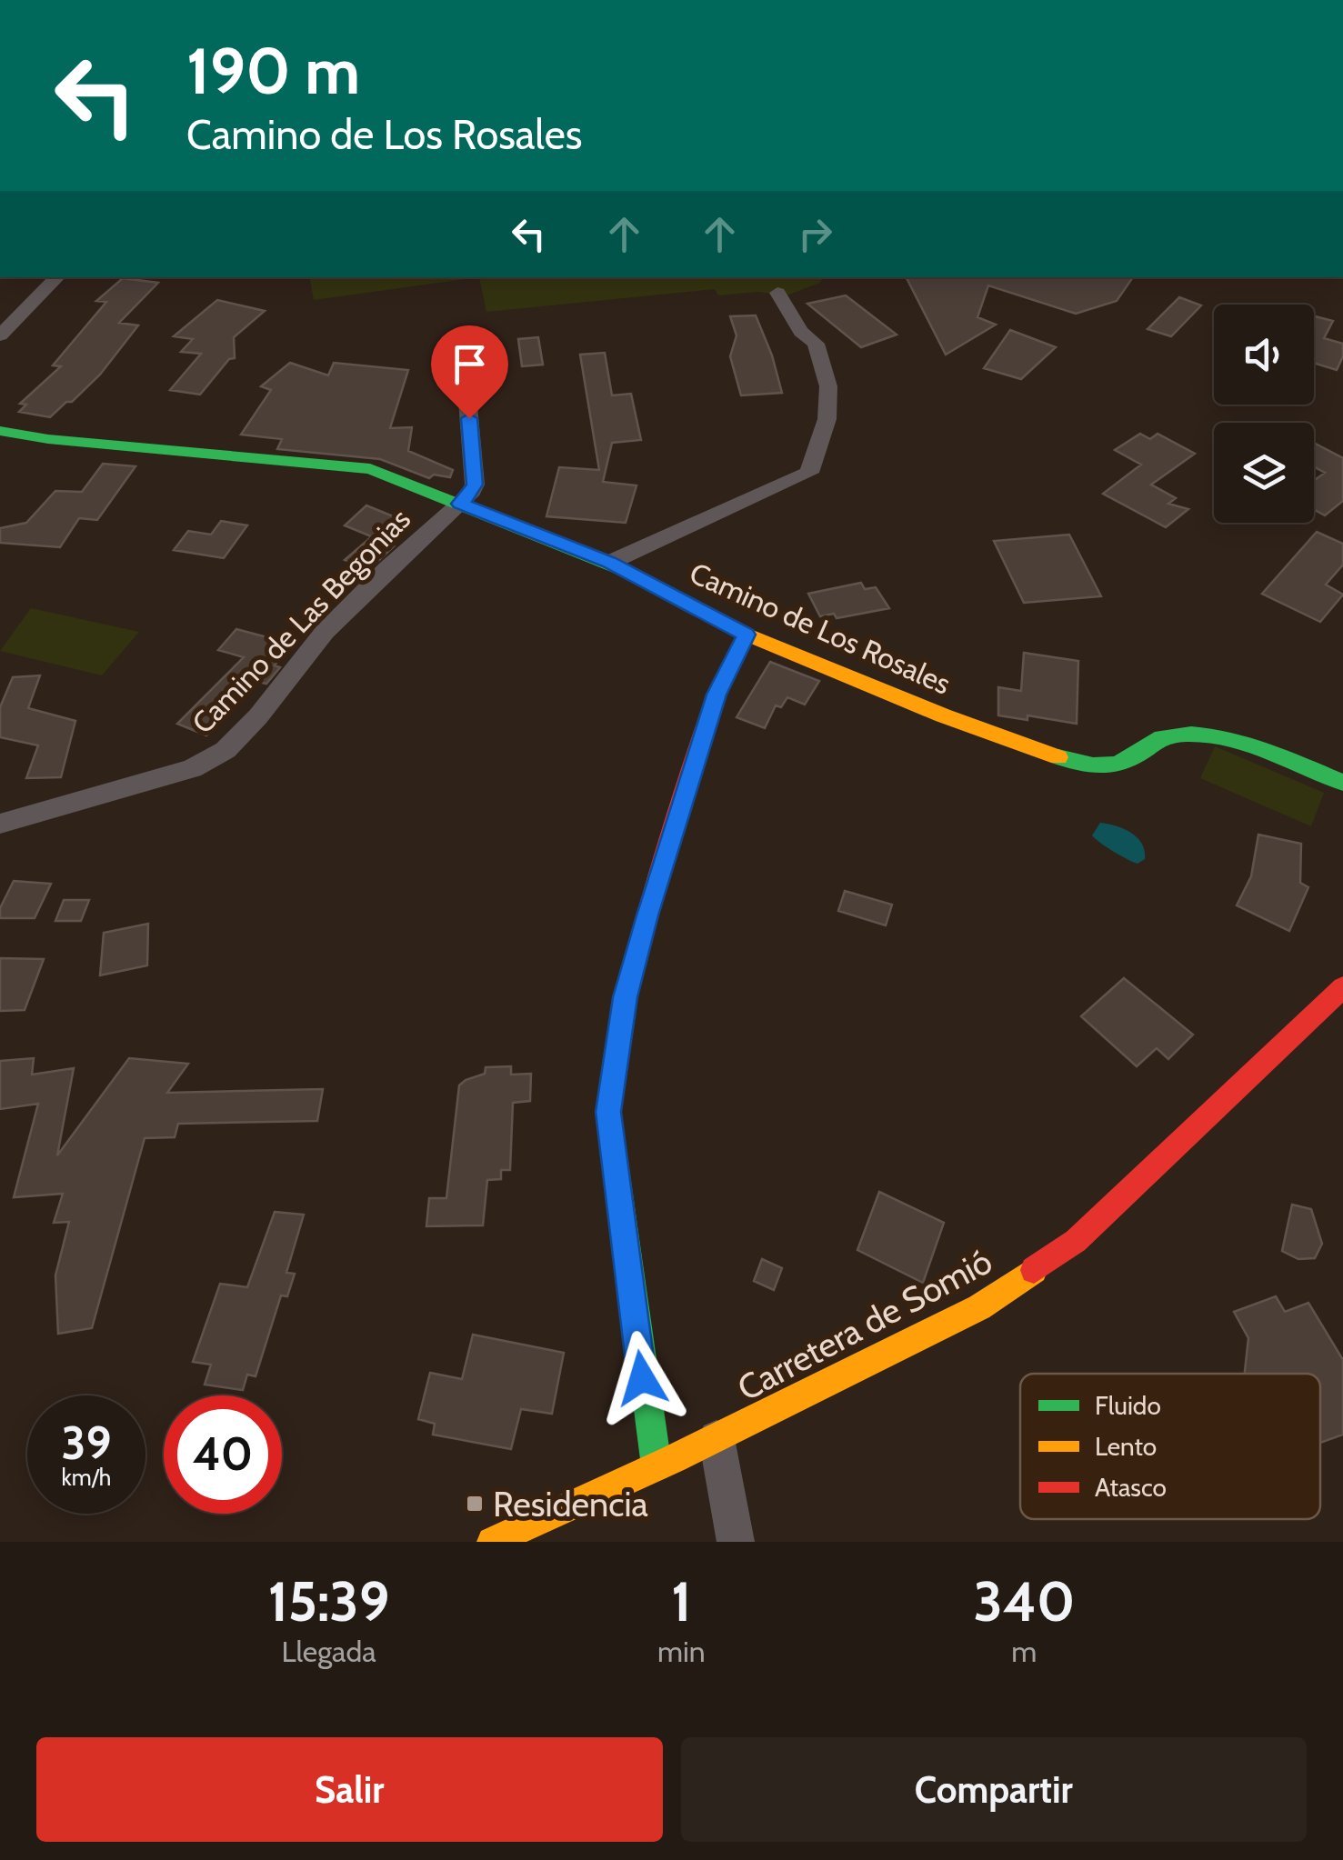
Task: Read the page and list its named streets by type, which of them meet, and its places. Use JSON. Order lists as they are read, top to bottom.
{
  "streets": {
    "street": ["Camino de Las Begonias", "Camino de Los Rosales", "Carretera de Somió"]
  },
  "crossings": [
    ["Camino de Las Begonias", "Camino de Los Rosales"]
  ],
  "places": {
    "transit": ["Residencia"]
  },
  "legend": ["Fluido", "Lento", "Atasco"],
  "page": {
    "turn": ["190 m", "Camino de Los Rosales"],
    "speed": "39 km/h",
    "limit": "40",
    "eta": [
      "15:39",
      "Llegada",
      "1",
      "min",
      "340",
      "m"
    ],
    "buttons": ["Salir", "Compartir"]
  }
}
